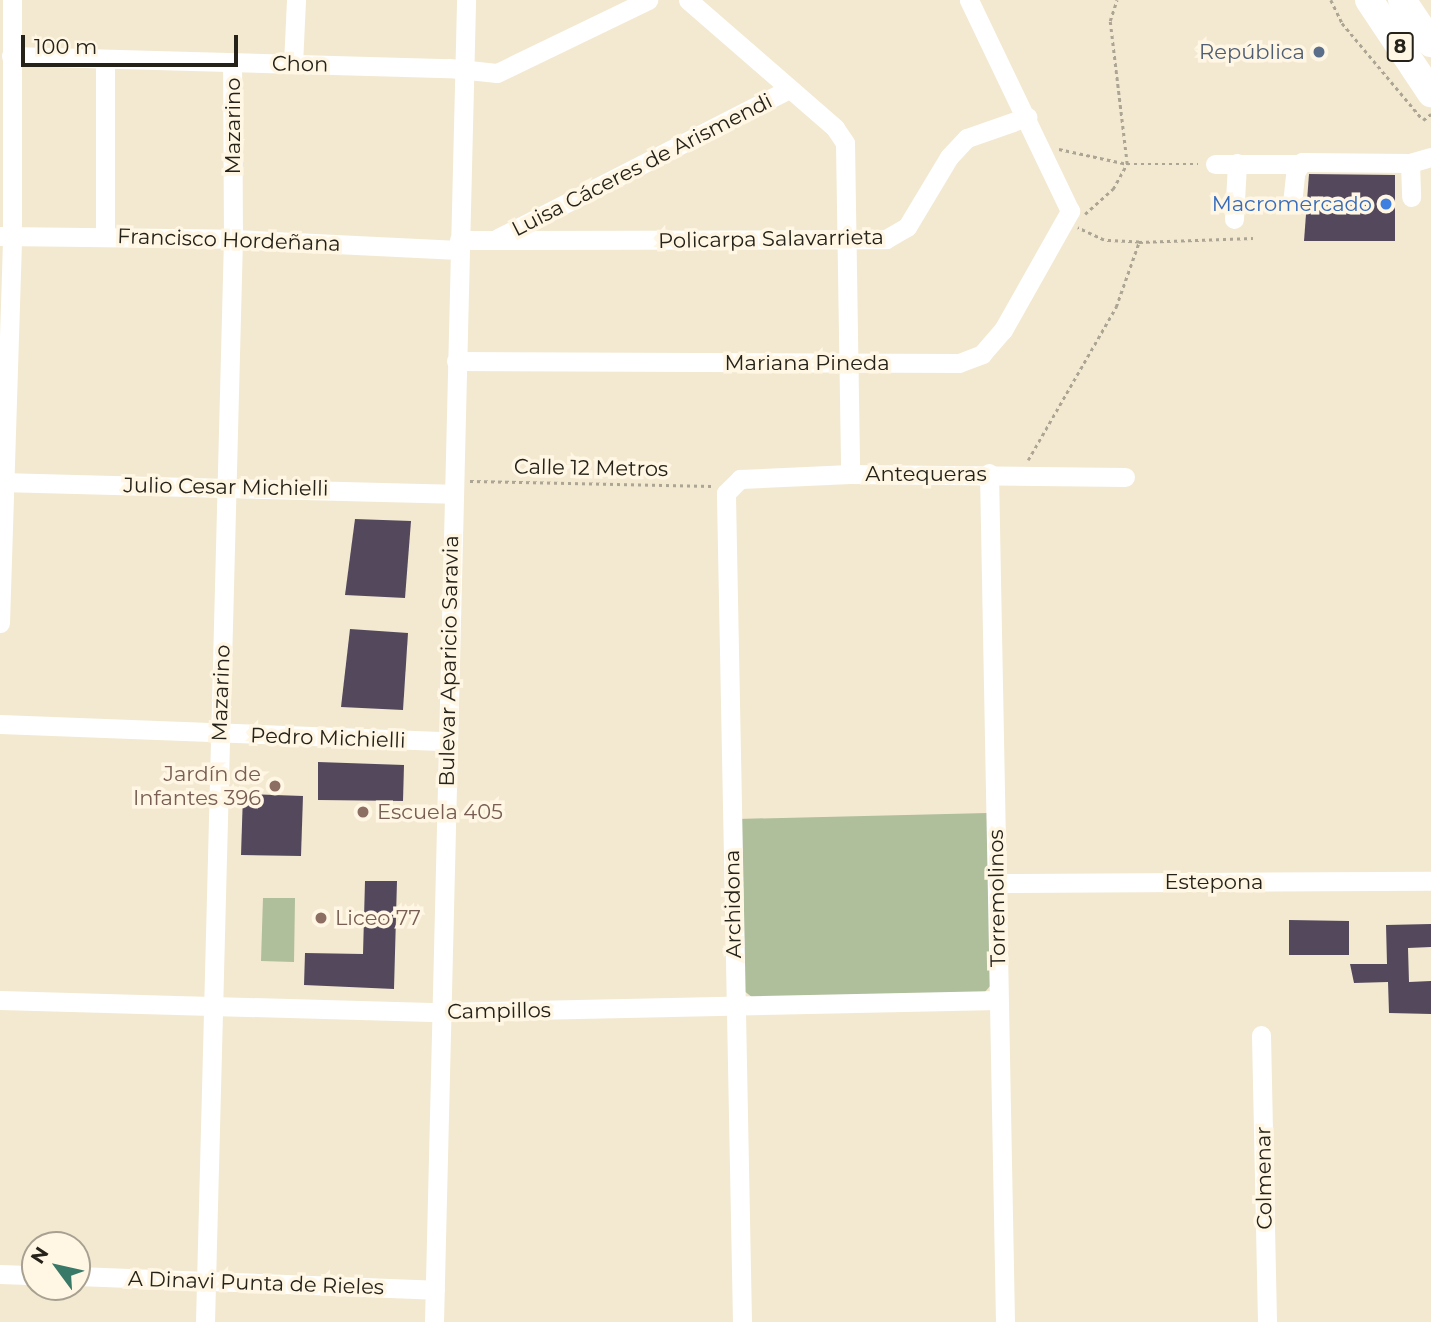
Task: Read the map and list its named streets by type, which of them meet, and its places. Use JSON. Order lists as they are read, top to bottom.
{
  "streets": {
    "highway": ["8"],
    "street": [
      "Chon",
      "Mazarino",
      "Luisa Cáceres de Arismendi",
      "Policarpa Salavarrieta",
      "Francisco Hordeñana",
      "Mariana Pineda",
      "Antequeras",
      "Julio Cesar Michielli",
      "Bulevar Aparicio Saravia",
      "Pedro Michielli",
      "Estepona",
      "Torremolinos",
      "Archidona",
      "Campillos",
      "Colmenar",
      "A Dinavi Punta de Rieles"
    ],
    "path": ["Calle 12 Metros"]
  },
  "crossings": [
    ["Chon", "Mazarino"],
    ["Chon", "Bulevar Aparicio Saravia"],
    ["Mazarino", "Francisco Hordeñana"],
    ["Mazarino", "Julio Cesar Michielli"],
    ["Mazarino", "Pedro Michielli"],
    ["Mazarino", "Campillos"],
    ["Mazarino", "A Dinavi Punta de Rieles"],
    ["Luisa Cáceres de Arismendi", "Policarpa Salavarrieta"],
    ["Policarpa Salavarrieta", "Francisco Hordeñana"],
    ["Policarpa Salavarrieta", "Bulevar Aparicio Saravia"],
    ["Francisco Hordeñana", "Bulevar Aparicio Saravia"],
    ["Mariana Pineda", "Bulevar Aparicio Saravia"],
    ["Calle 12 Metros", "Antequeras"],
    ["Calle 12 Metros", "Julio Cesar Michielli"],
    ["Calle 12 Metros", "Bulevar Aparicio Saravia"],
    ["Calle 12 Metros", "Archidona"],
    ["Antequeras", "Torremolinos"],
    ["Antequeras", "Archidona"],
    ["Julio Cesar Michielli", "Bulevar Aparicio Saravia"],
    ["Bulevar Aparicio Saravia", "Pedro Michielli"],
    ["Bulevar Aparicio Saravia", "Campillos"],
    ["Bulevar Aparicio Saravia", "A Dinavi Punta de Rieles"],
    ["Estepona", "Torremolinos"],
    ["Torremolinos", "Campillos"],
    ["Archidona", "Campillos"]
  ],
  "places": [
    "República",
    "Macromercado",
    "Jardín de Infantes 396",
    "Escuela 405",
    "Liceo 77"
  ],
  "scale_bar": "100 m",
  "north": "top left"
}
